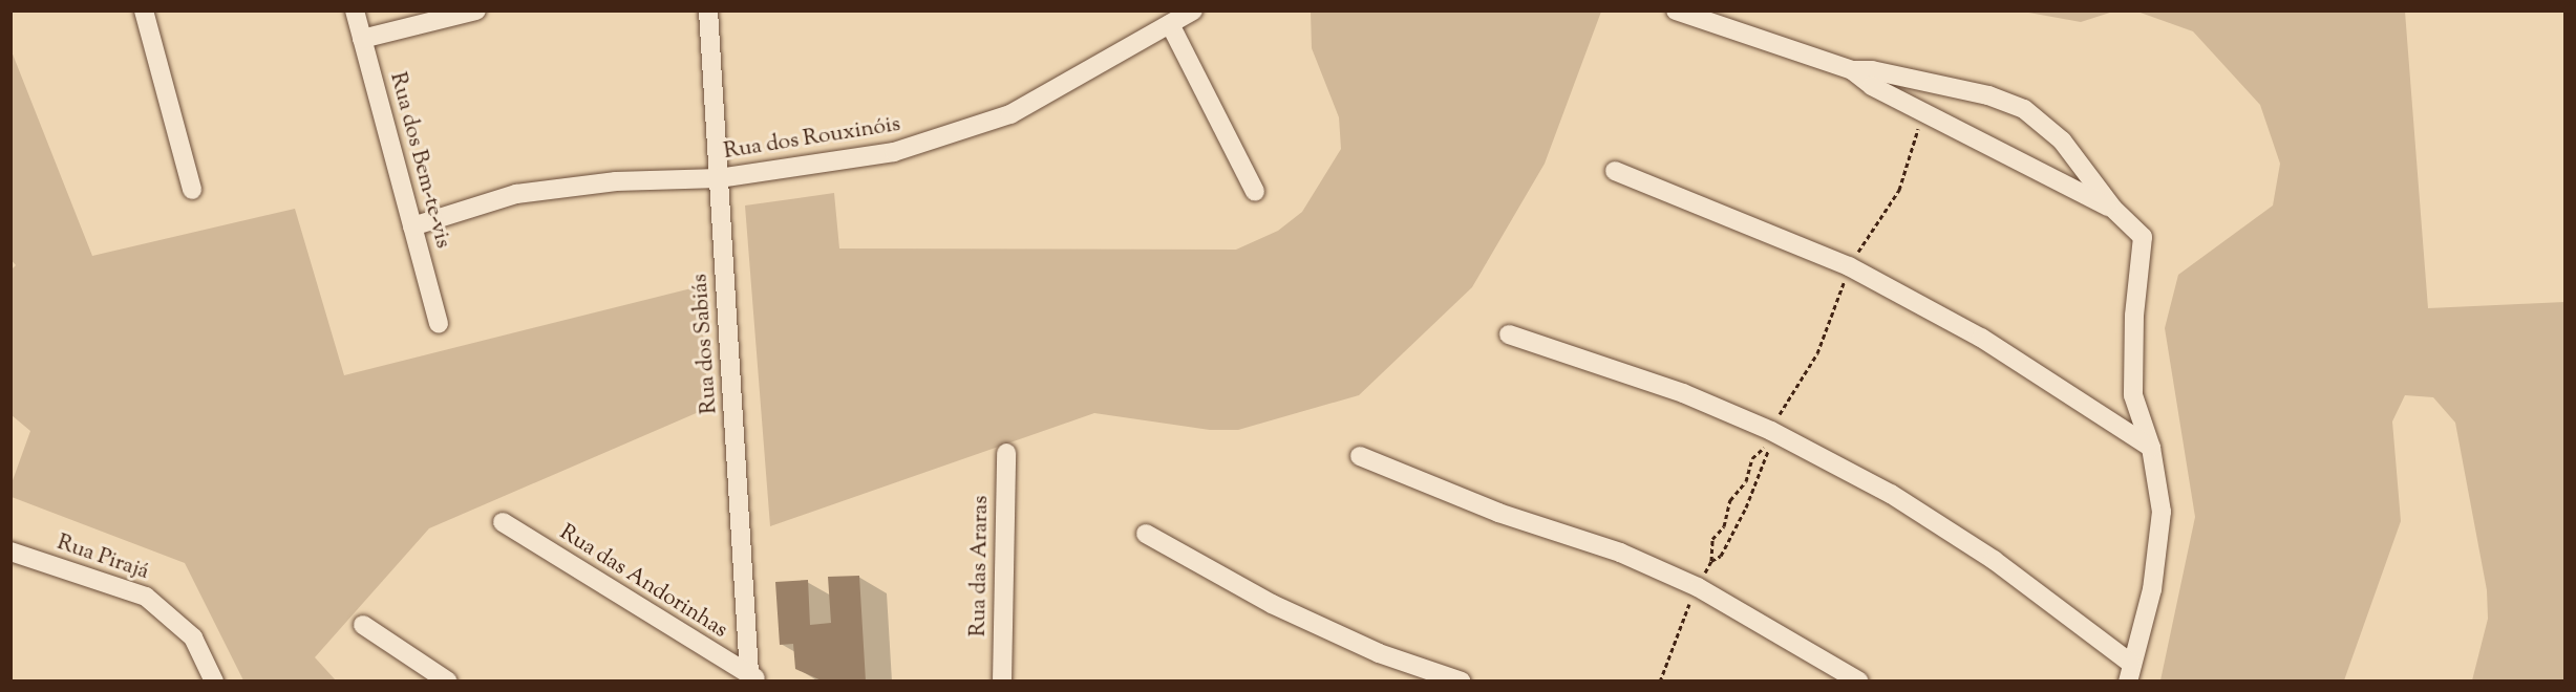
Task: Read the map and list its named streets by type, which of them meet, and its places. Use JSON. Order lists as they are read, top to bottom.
{
  "streets": {
    "street": [
      "Rua dos Rouxinóis",
      "Rua dos Bem-te-vis",
      "Rua dos Sabiás",
      "Rua Pirajá",
      "Rua das Araras",
      "Rua das Andorinhas"
    ]
  },
  "crossings": [
    ["Rua dos Rouxinóis", "Rua dos Bem-te-vis"],
    ["Rua dos Rouxinóis", "Rua dos Sabiás"],
    ["Rua dos Sabiás", "Rua das Andorinhas"]
  ]
}
